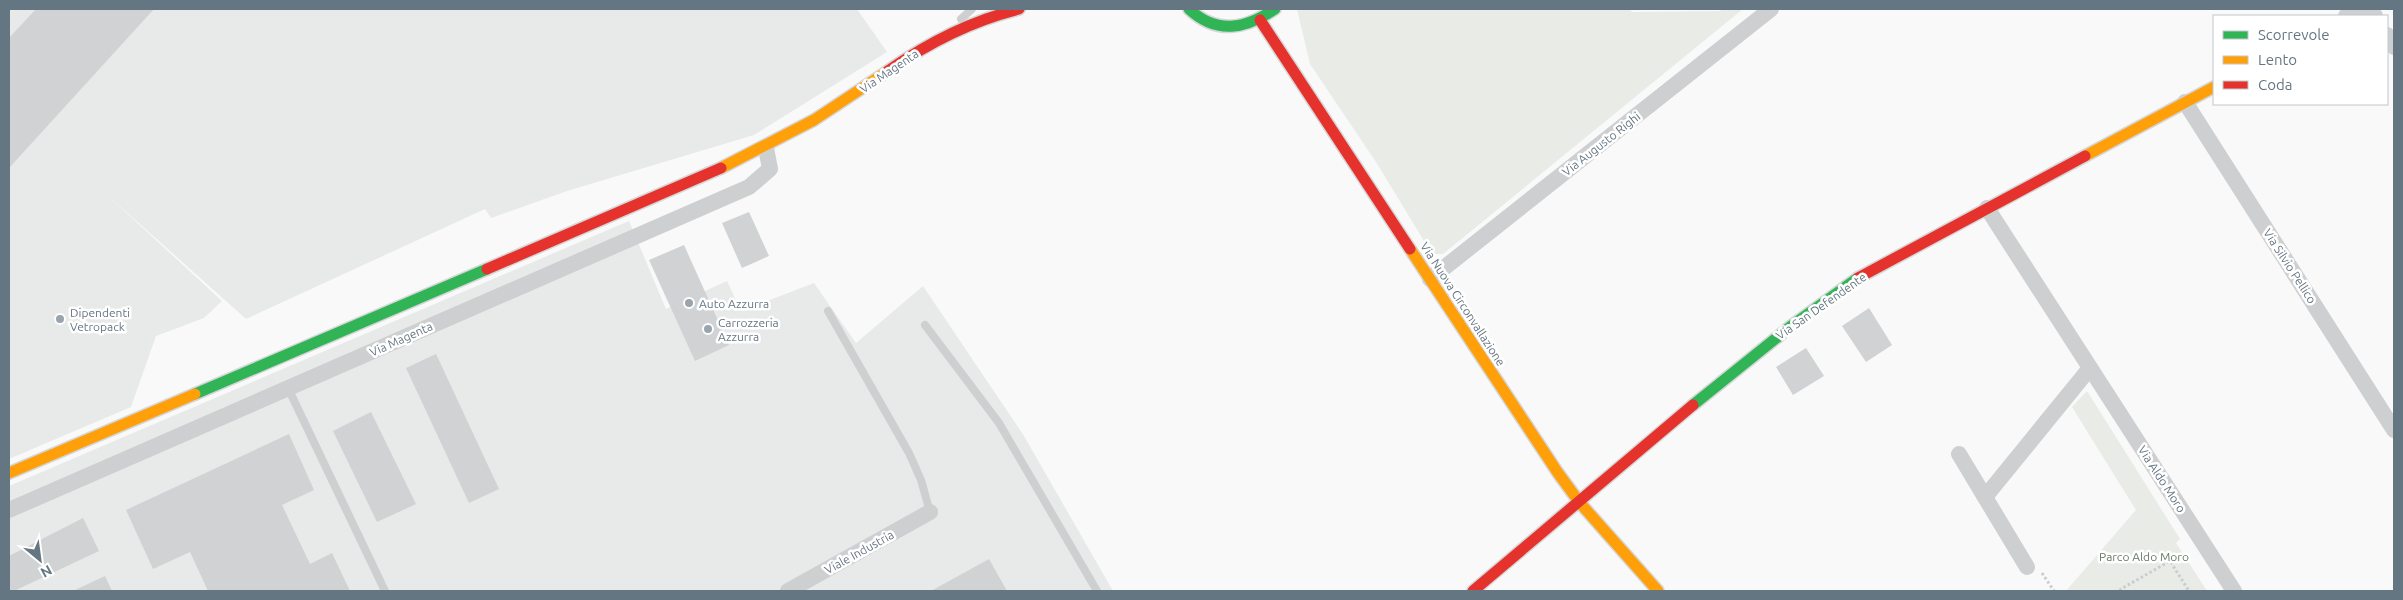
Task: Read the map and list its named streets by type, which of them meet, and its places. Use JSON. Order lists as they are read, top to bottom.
{
  "streets": {
    "street": [
      "Via Magenta",
      "Via Augusto Righi",
      "Via Silvio Pellico",
      "Via Nuova Circonvallazione",
      "Via San Defendente",
      "Via Aldo Moro",
      "Viale Industria"
    ]
  },
  "crossings": [
    ["Via Augusto Righi", "Via Nuova Circonvallazione"],
    ["Via Silvio Pellico", "Via San Defendente"],
    ["Via Nuova Circonvallazione", "Via San Defendente"],
    ["Via San Defendente", "Via Aldo Moro"]
  ],
  "parks": ["Parco Aldo Moro"],
  "places": ["Auto Azzurra", "Dipendenti Vetropack", "Carrozzeria Azzurra"],
  "legend": ["Scorrevole", "Lento", "Coda"],
  "north": "bottom right"
}
